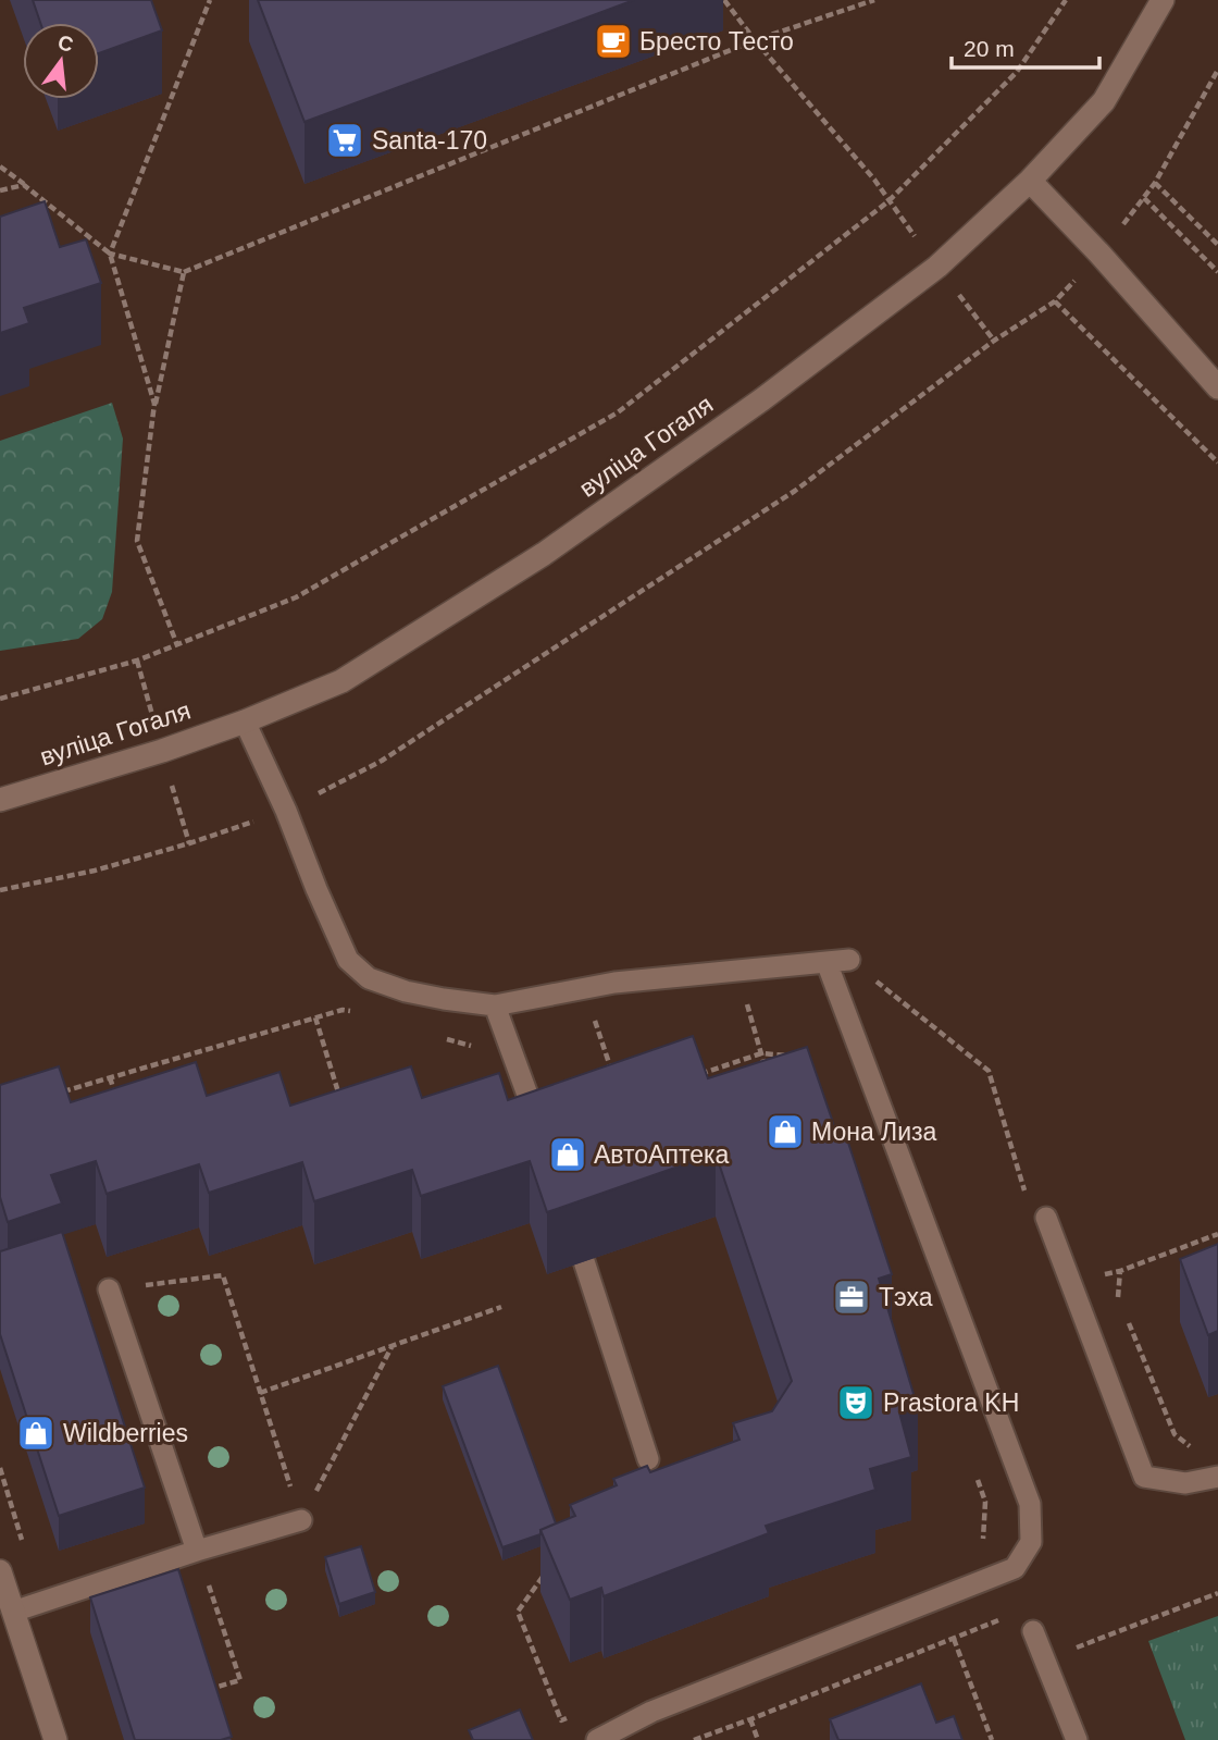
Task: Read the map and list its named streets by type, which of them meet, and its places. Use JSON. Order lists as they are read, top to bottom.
{
  "streets": {
    "street": ["вуліца Гогаля"]
  },
  "places": {
    "cafe": ["Бресто Тесто"],
    "supermarket": ["Santa-170"],
    "shop": ["Мона Лиза", "АвтоАптека", "Wildberries"],
    "office": ["Тэха"],
    "theatre": ["Prastora KH"]
  },
  "scale_bar": "20 m",
  "north": "top"
}
